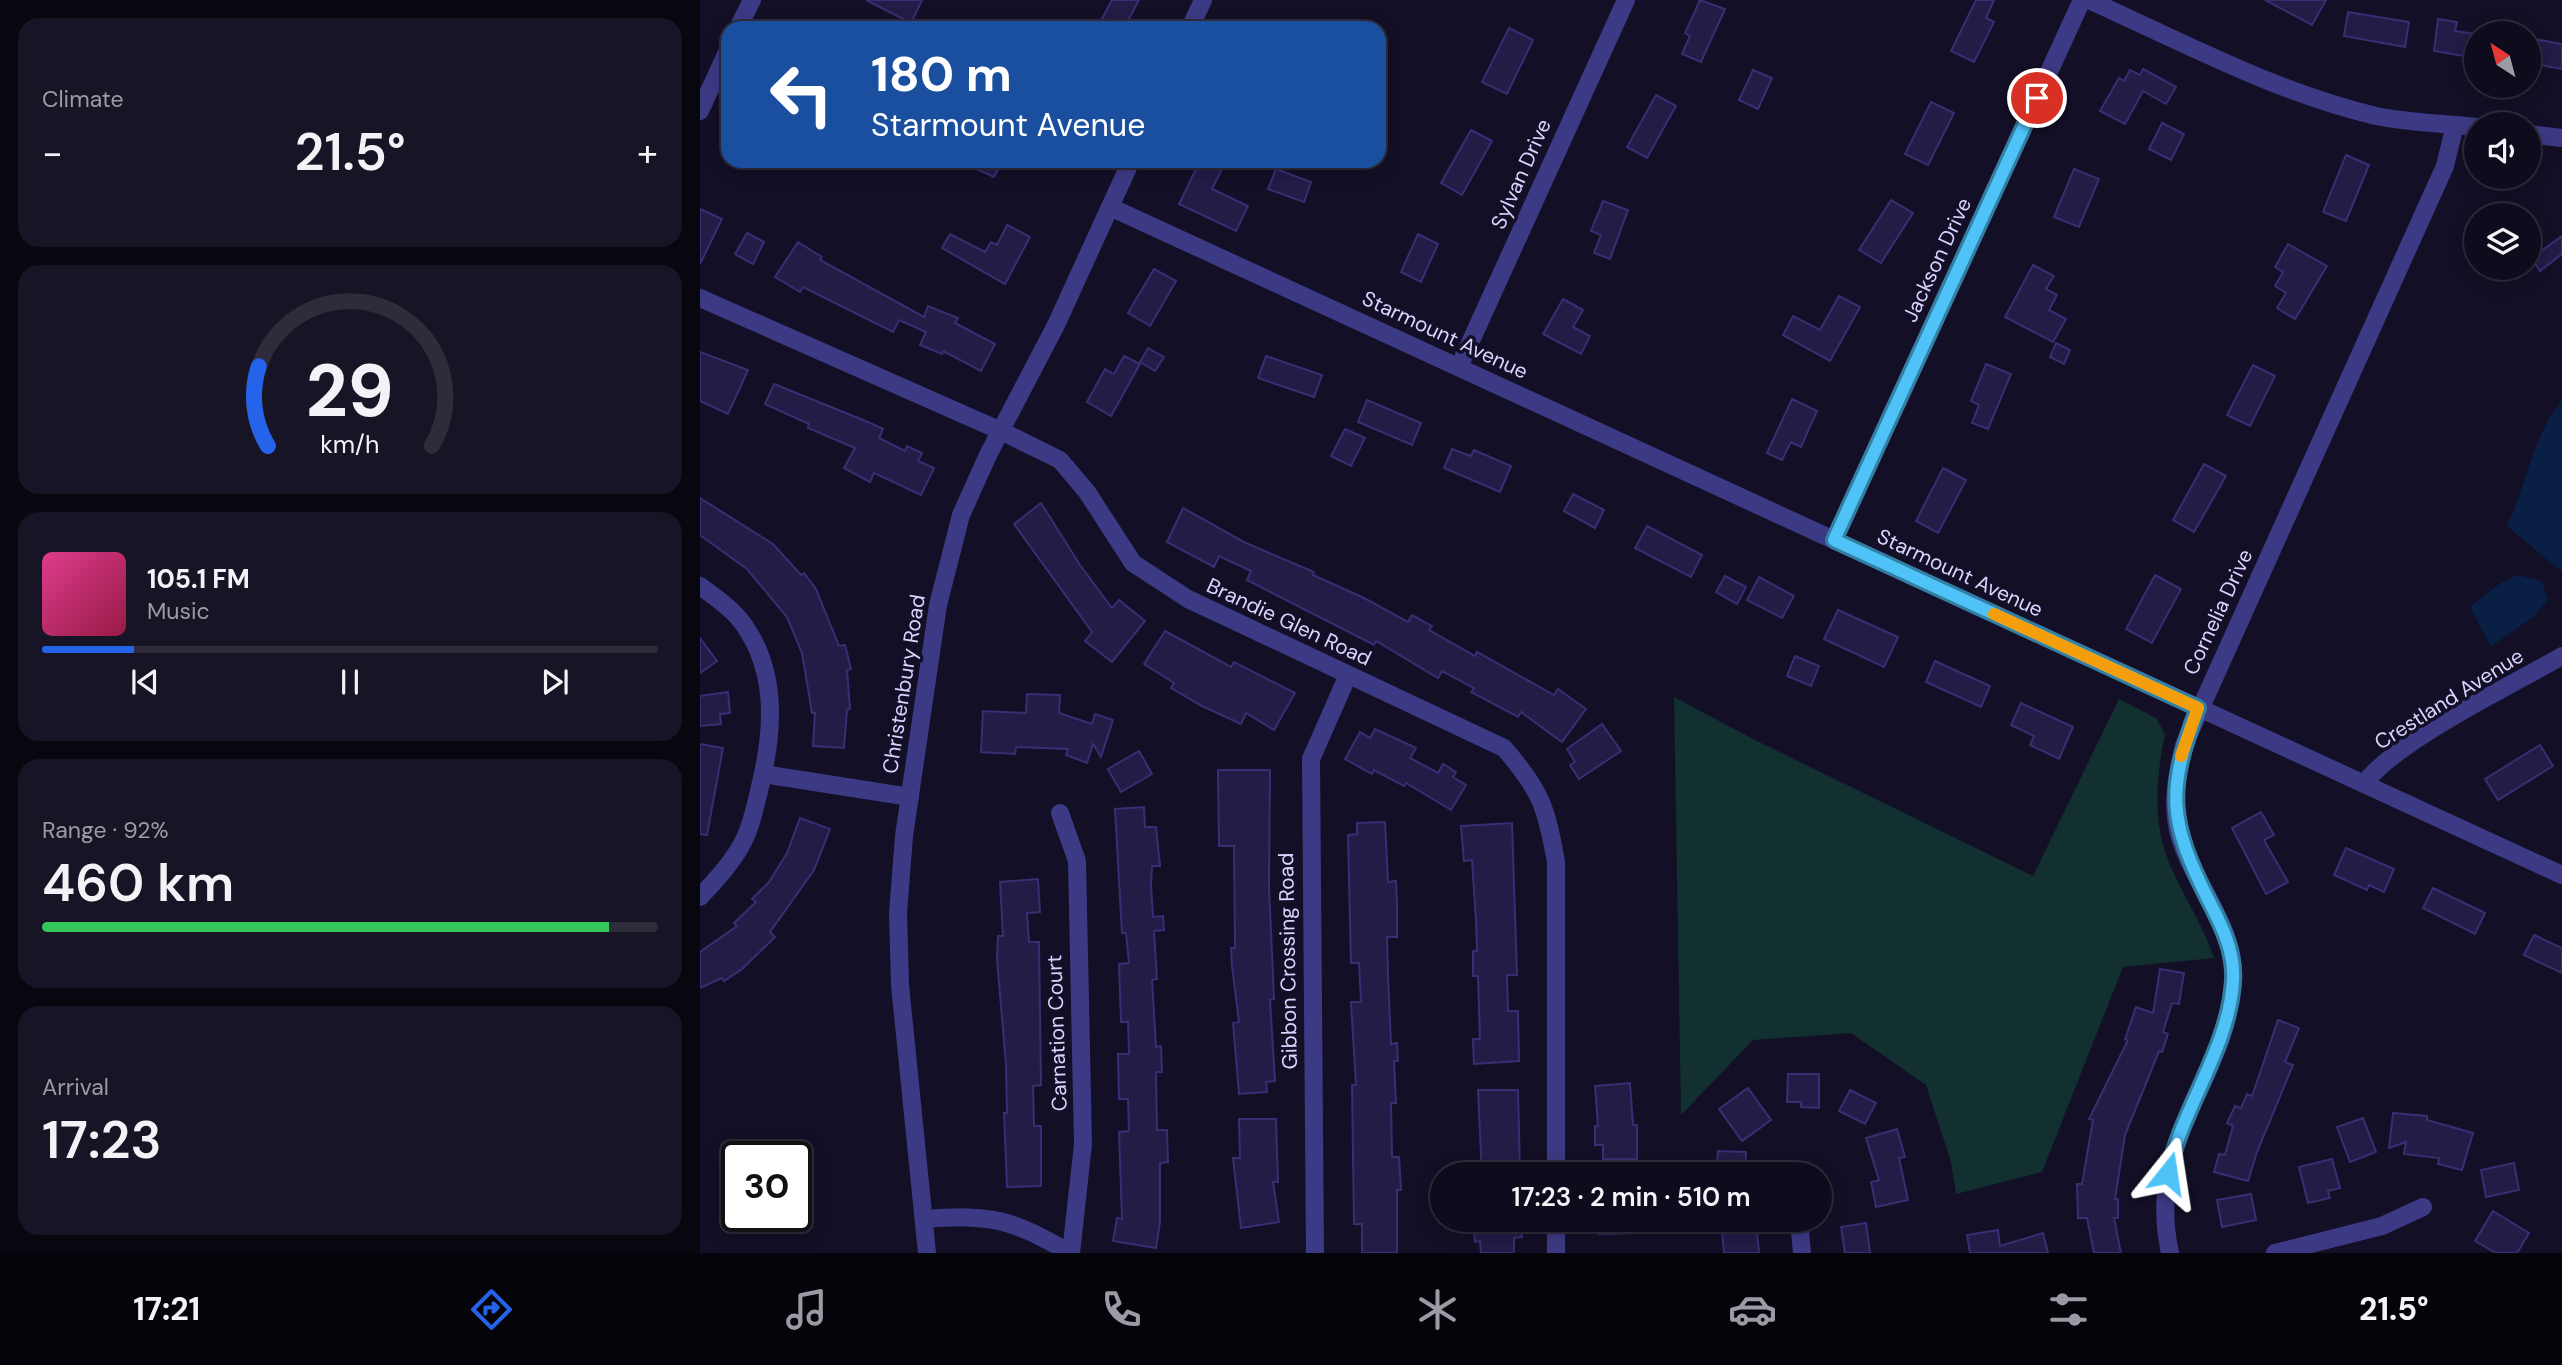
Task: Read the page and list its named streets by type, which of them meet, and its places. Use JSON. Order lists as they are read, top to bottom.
{
  "streets": {
    "street": [
      "Sylvan Drive",
      "Jackson Drive",
      "Starmount Avenue",
      "Cornelia Drive",
      "Brandie Glen Road",
      "Christenbury Road",
      "Crestland Avenue",
      "Gibbon Crossing Road",
      "Carnation Court"
    ]
  },
  "crossings": [
    ["Sylvan Drive", "Starmount Avenue"],
    ["Jackson Drive", "Starmount Avenue"],
    ["Starmount Avenue", "Cornelia Drive"],
    ["Starmount Avenue", "Christenbury Road"],
    ["Starmount Avenue", "Crestland Avenue"],
    ["Brandie Glen Road", "Christenbury Road"],
    ["Brandie Glen Road", "Gibbon Crossing Road"]
  ],
  "north": "top left",
  "page": {
    "tile": [
      "Climate",
      ["Range · 92%", "460 km"],
      ["Arrival", "17:23"]
    ],
    "turn": ["180 m", "Starmount Avenue"],
    "heat": ["−", "21.5°", "+"],
    "song": ["105.1 FM", "Music"],
    "limit": "30",
    "trip": "17:23 · 2 min · 510 m",
    "tabs": ["17:21", "21.5°"],
    "gauge": ["29", "km/h"]
  }
}
